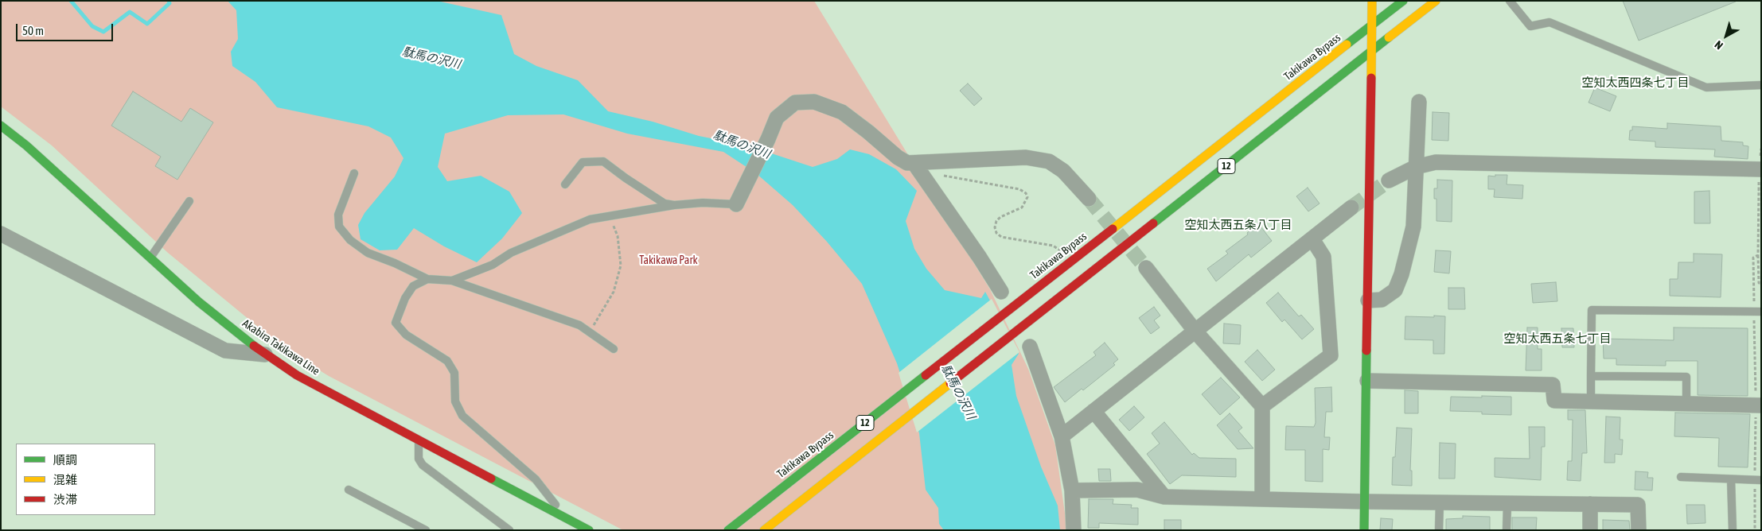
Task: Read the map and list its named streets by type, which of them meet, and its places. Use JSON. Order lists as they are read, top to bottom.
{
  "streets": {
    "main road": ["Takikawa Bypass", "12", "Akabira Takikawa Line"]
  },
  "districts": ["空知太西四条七丁目", "空知太西五条八丁目", "空知太西五条七丁目"],
  "water": ["駄馬の沢川"],
  "parks": ["Takikawa Park"],
  "legend": ["順調", "混雑", "渋滞"],
  "scale_bar": "50 m",
  "north": "bottom left"
}
